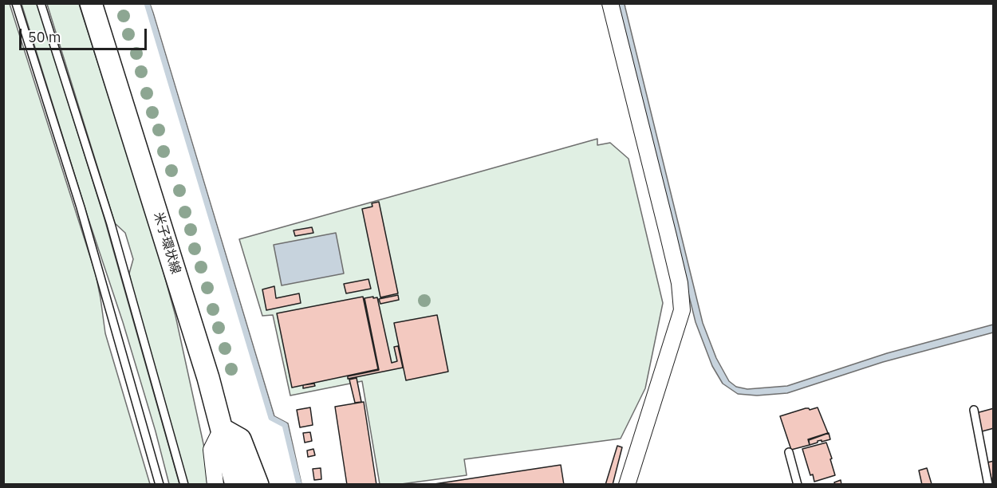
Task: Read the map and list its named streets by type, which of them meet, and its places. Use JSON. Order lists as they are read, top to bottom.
{
  "streets": {
    "main road": ["米子環状線"]
  },
  "scale_bar": "50 m"
}
